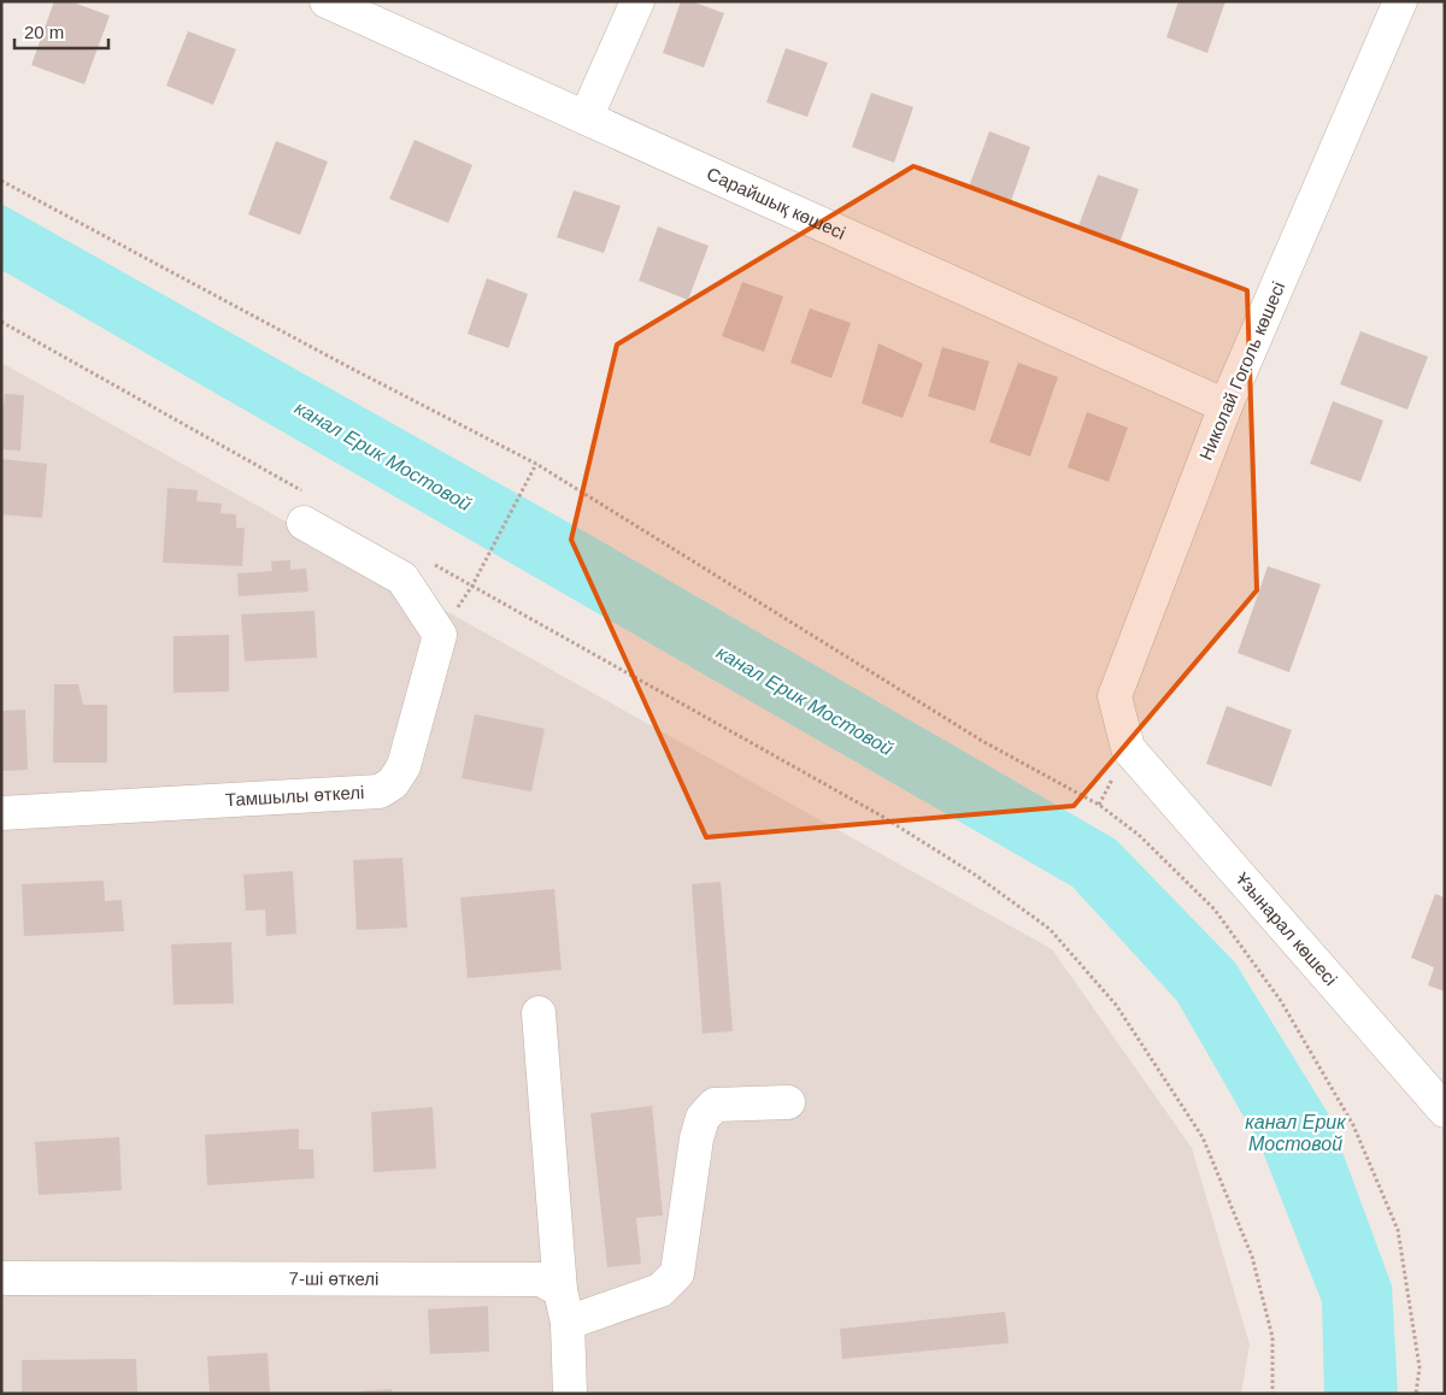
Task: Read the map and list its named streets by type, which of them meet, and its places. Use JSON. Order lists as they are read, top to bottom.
{
  "streets": {
    "street": [
      "Сарайшық көшесі",
      "Николай Гоголь көшесі",
      "Тамшылы өткелі",
      "Ұзынарал көшесі",
      "7-шi өткелi"
    ]
  },
  "crossings": [
    ["Сарайшық көшесі", "Николай Гоголь көшесі"],
    ["Николай Гоголь көшесі", "Ұзынарал көшесі"]
  ],
  "water": ["канал Ерик Мостовой"],
  "scale_bar": "20 m"
}
